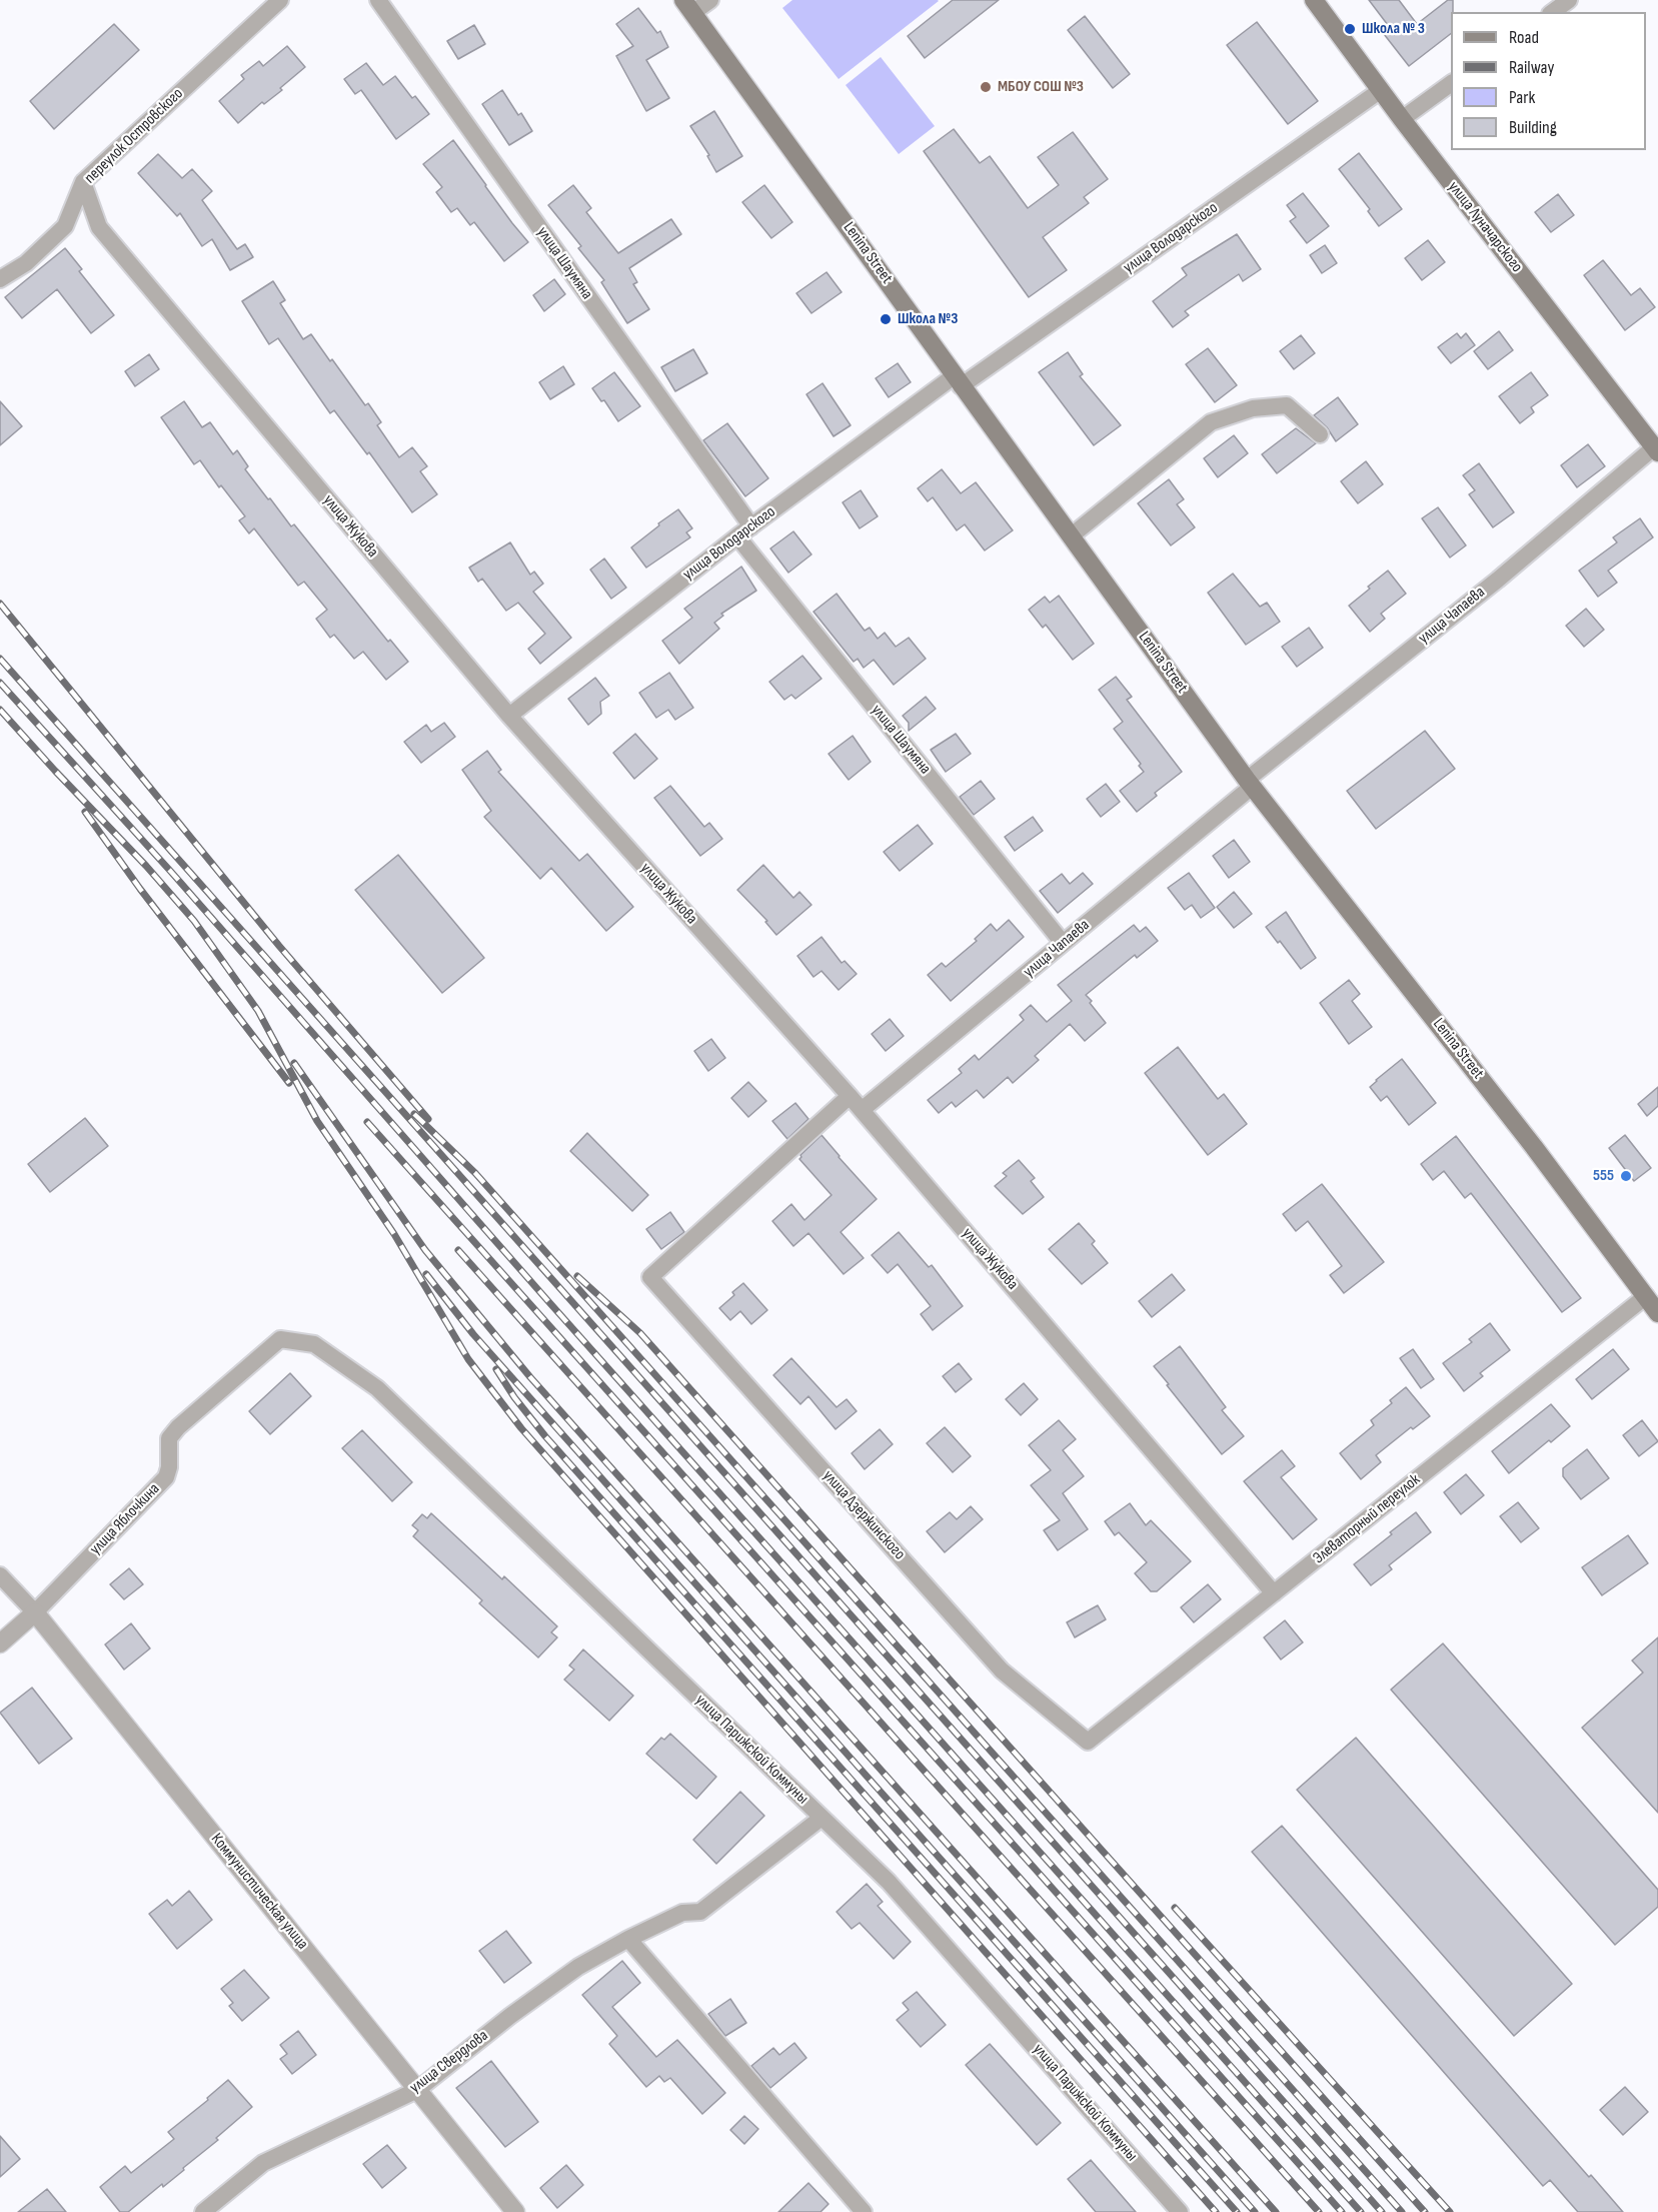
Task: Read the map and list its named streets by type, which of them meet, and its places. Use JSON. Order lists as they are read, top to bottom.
{
  "streets": {
    "main road": ["улица Луначарского", "Lenina Street"],
    "street": [
      "переулок Островского",
      "улица Володарского",
      "улица Шаумяна",
      "улица Жукова",
      "улица Чапаева",
      "улица Дзержинского",
      "улица Яблочкина",
      "Элеваторный переулок",
      "улица Парижской Коммуны",
      "Коммунистическая улица",
      "улица Свердлова"
    ]
  },
  "crossings": [
    ["переулок Островского", "улица Жукова"],
    ["улица Луначарского", "улица Володарского"],
    ["улица Луначарского", "улица Чапаева"],
    ["улица Володарского", "Lenina Street"],
    ["улица Володарского", "улица Шаумяна"],
    ["улица Володарского", "улица Жукова"],
    ["Lenina Street", "улица Чапаева"],
    ["Lenina Street", "Элеваторный переулок"],
    ["улица Шаумяна", "улица Чапаева"],
    ["улица Жукова", "улица Чапаева"],
    ["улица Жукова", "улица Дзержинского"],
    ["улица Жукова", "Элеваторный переулок"],
    ["улица Дзержинского", "Элеваторный переулок"],
    ["улица Яблочкина", "улица Парижской Коммуны"],
    ["улица Яблочкина", "Коммунистическая улица"],
    ["улица Парижской Коммуны", "улица Свердлова"],
    ["Коммунистическая улица", "улица Свердлова"]
  ],
  "places": [
    "Школа № 3",
    "МБОУ СОШ №3",
    "Школа №3",
    "555"
  ],
  "legend": [
    "Road",
    "Railway",
    "Park",
    "Building"
  ]
}
